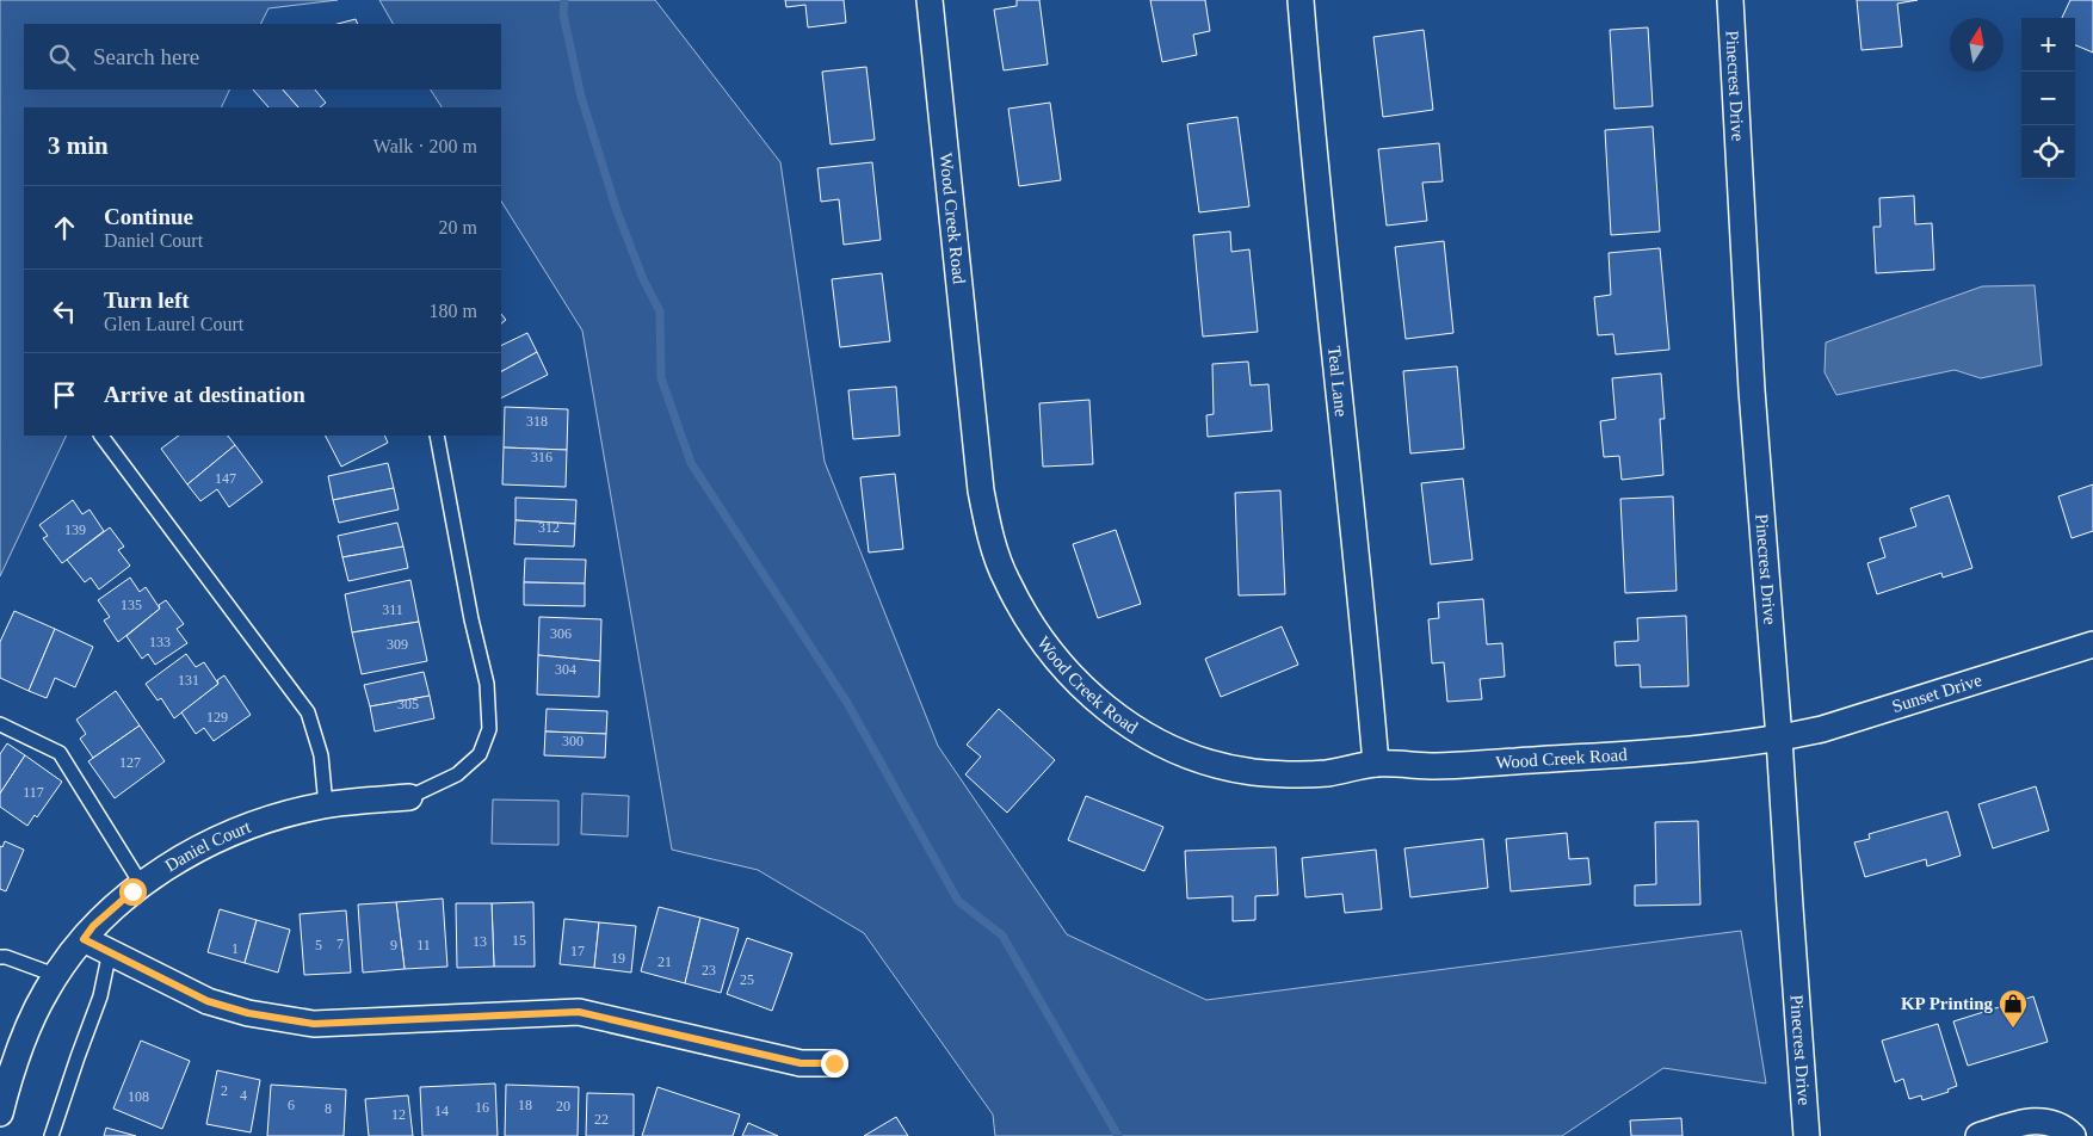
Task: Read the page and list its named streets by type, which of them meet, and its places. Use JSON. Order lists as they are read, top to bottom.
{
  "streets": {
    "street": [
      "Pinecrest Drive",
      "Wood Creek Road",
      "Teal Lane",
      "Sunset Drive",
      "Daniel Court"
    ]
  },
  "crossings": [
    ["Pinecrest Drive", "Wood Creek Road"],
    ["Pinecrest Drive", "Sunset Drive"],
    ["Wood Creek Road", "Teal Lane"],
    ["Wood Creek Road", "Sunset Drive"]
  ],
  "places": {
    "shop": ["KP Printing"]
  },
  "house_numbers": [
    "318",
    "316",
    "147",
    "312",
    "139",
    "135",
    "311",
    "306",
    "133",
    "309",
    "304",
    "131",
    "305",
    "129",
    "300",
    "127",
    "117",
    "15",
    "13",
    "7",
    "5",
    "9",
    "11",
    "1",
    "17",
    "19",
    "21",
    "23",
    "25",
    "2",
    "4",
    "108",
    "6",
    "18",
    "20",
    "16",
    "8",
    "14",
    "12",
    "22"
  ],
  "north": "top",
  "page": {
    "map_buttons": ["+", "−"],
    "search": "Search here",
    "heading": ["3 min", "Walk · 200 m"],
    "list": [
      ["Continue", "Daniel Court", "20 m"],
      ["Turn left", "Glen Laurel Court", "180 m"],
      "Arrive at destination"
    ]
  }
}
